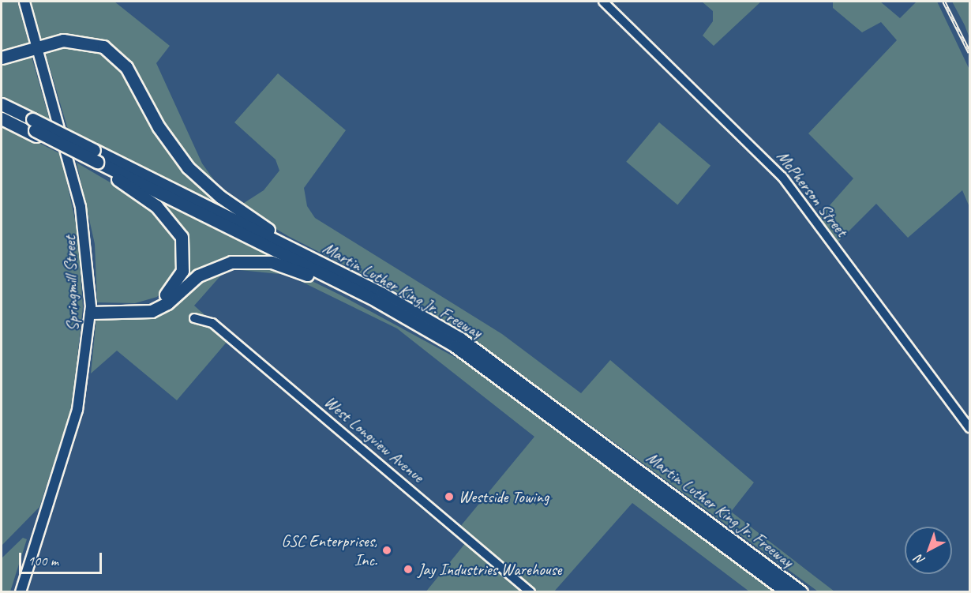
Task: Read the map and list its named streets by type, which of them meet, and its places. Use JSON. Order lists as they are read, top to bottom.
{
  "streets": {
    "highway": ["Martin Luther King Jr. Freeway"],
    "main road": ["Springmill Street"],
    "street": ["McPherson Street", "West Longview Avenue"]
  },
  "places": ["Westside Towing", "GSC Enterprises, Inc.", "Jay Industries Warehouse"],
  "scale_bar": "100 m",
  "north": "bottom left"
}
